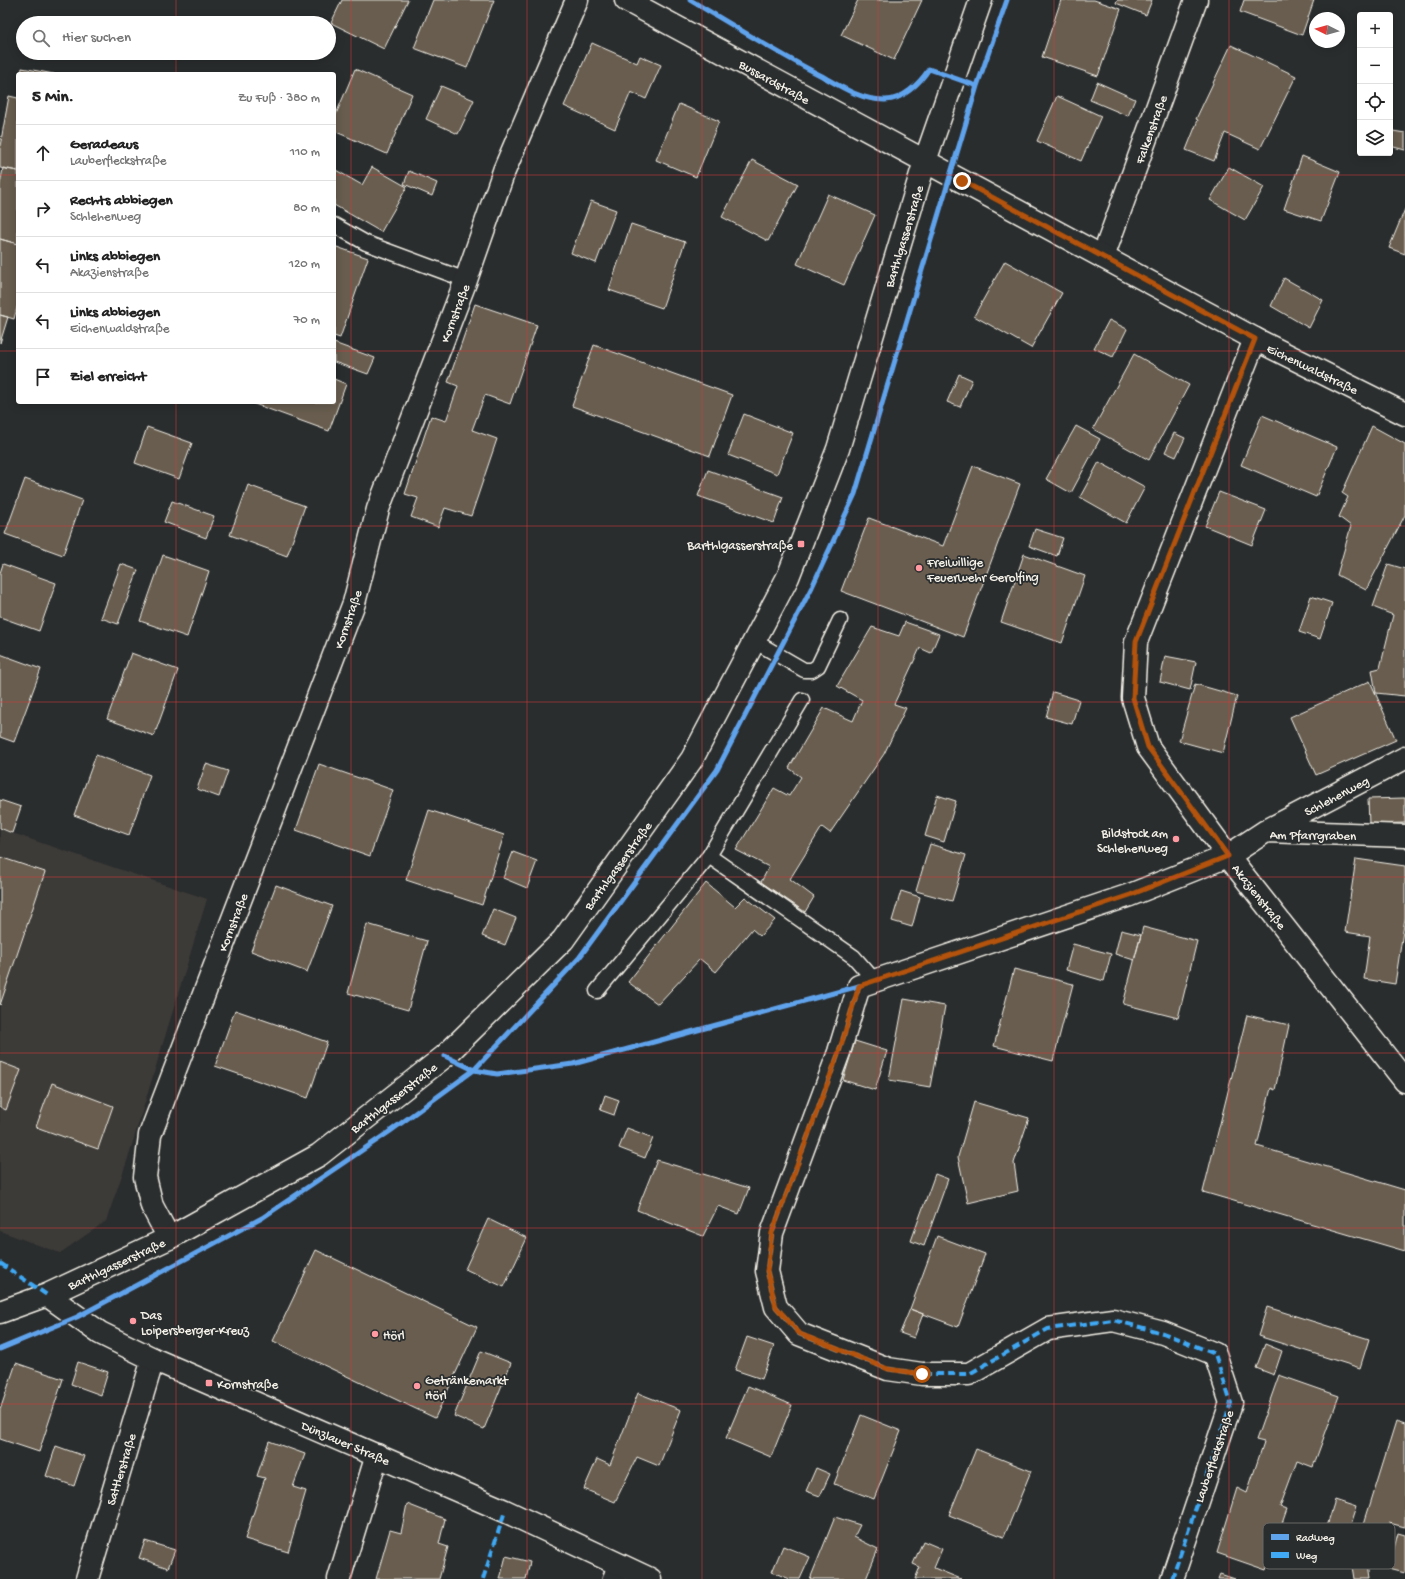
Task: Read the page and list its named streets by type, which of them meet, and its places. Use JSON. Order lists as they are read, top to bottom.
{
  "streets": {
    "street": [
      "Bussardstraße",
      "Falkenstraße",
      "Barthlgasserstraße",
      "Kornstraße",
      "Eichenwaldstraße",
      "Schlehenweg",
      "Am Pfarrgraben",
      "Akazienstraße",
      "Dünzlauer Straße",
      "Lauberfleckstraße",
      "Sattlerstraße"
    ]
  },
  "crossings": [
    ["Bussardstraße", "Barthlgasserstraße"],
    ["Bussardstraße", "Eichenwaldstraße"],
    ["Falkenstraße", "Eichenwaldstraße"],
    ["Barthlgasserstraße", "Kornstraße"],
    ["Barthlgasserstraße", "Eichenwaldstraße"],
    ["Barthlgasserstraße", "Dünzlauer Straße"],
    ["Eichenwaldstraße", "Akazienstraße"],
    ["Schlehenweg", "Am Pfarrgraben"],
    ["Am Pfarrgraben", "Akazienstraße"],
    ["Dünzlauer Straße", "Sattlerstraße"]
  ],
  "places": {
    "transit": ["Barthlgasserstraße", "Kornstraße"],
    "other": [
      "Freiwillige Feuerwehr Gerolfing",
      "Bildstock am Schlehenweg",
      "Das Loipersberger-Kreuz",
      "Hörl",
      "Getränkemarkt Hörl"
    ]
  },
  "legend": ["Radweg", "Weg"],
  "north": "left",
  "page": {
    "map_buttons": ["+", "−"],
    "search": "Hier suchen",
    "heading": ["5 Min.", "Zu Fuß · 380 m"],
    "list": [
      ["Geradeaus", "Lauberfleckstraße", "110 m"],
      ["Rechts abbiegen", "Schlehenweg", "80 m"],
      ["Links abbiegen", "Akazienstraße", "120 m"],
      ["Links abbiegen", "Eichenwaldstraße", "70 m"],
      "Ziel erreicht"
    ]
  }
}
